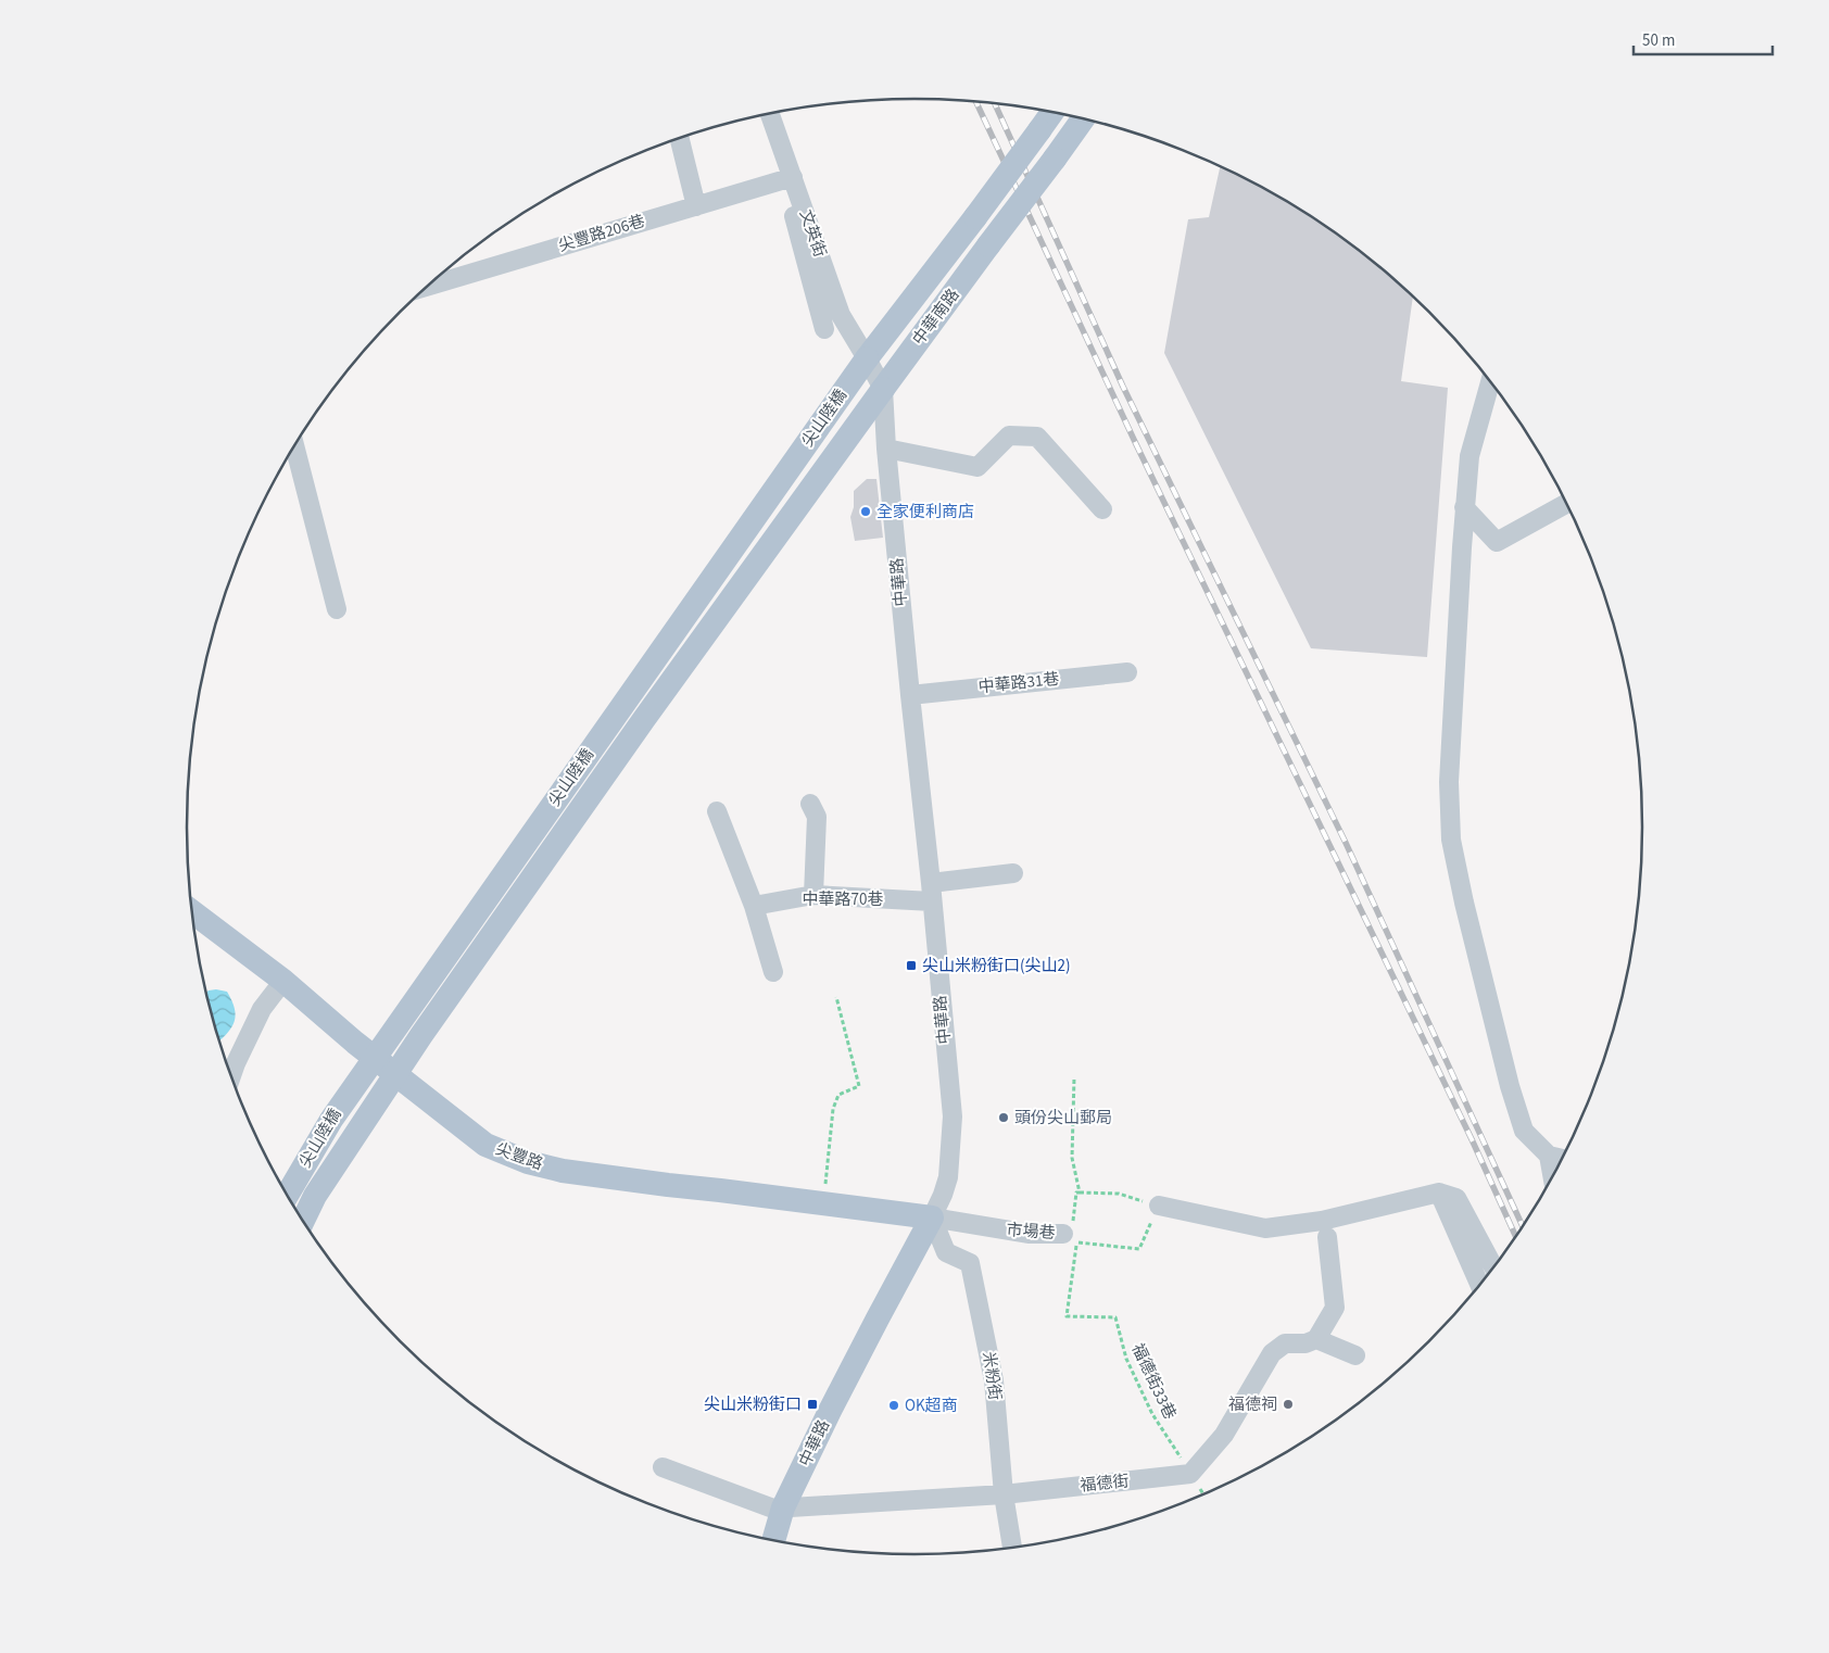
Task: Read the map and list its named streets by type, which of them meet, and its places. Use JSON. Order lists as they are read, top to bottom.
{
  "streets": {
    "main road": [
      "中華南路",
      "尖山陸橋",
      "中華路",
      "尖豐路"
    ],
    "street": [
      "尖豐路206巷",
      "文英街",
      "中華路31巷",
      "中華路70巷",
      "市場巷",
      "米粉街",
      "福德街"
    ],
    "path": ["福德街33巷"]
  },
  "crossings": [
    ["尖豐路206巷", "文英街"],
    ["文英街", "中華南路"],
    ["文英街", "尖山陸橋"],
    ["文英街", "中華路"],
    ["中華南路", "尖山陸橋"],
    ["中華南路", "中華路"],
    ["尖山陸橋", "中華路"],
    ["中華路", "中華路31巷"],
    ["中華路", "中華路70巷"],
    ["中華路", "尖豐路"],
    ["中華路", "市場巷"],
    ["中華路", "米粉街"],
    ["中華路", "福德街"],
    ["尖豐路", "市場巷"],
    ["尖豐路", "米粉街"],
    ["市場巷", "米粉街"],
    ["市場巷", "福德街33巷"],
    ["米粉街", "福德街"],
    ["福德街33巷", "福德街"]
  ],
  "places": {
    "other": [
      "全家便利商店",
      "頭份尖山郵局",
      "福德祠",
      "OK超商"
    ],
    "transit": ["尖山米粉街口(尖山2)", "尖山米粉街口"]
  },
  "scale_bar": "50 m"
}
